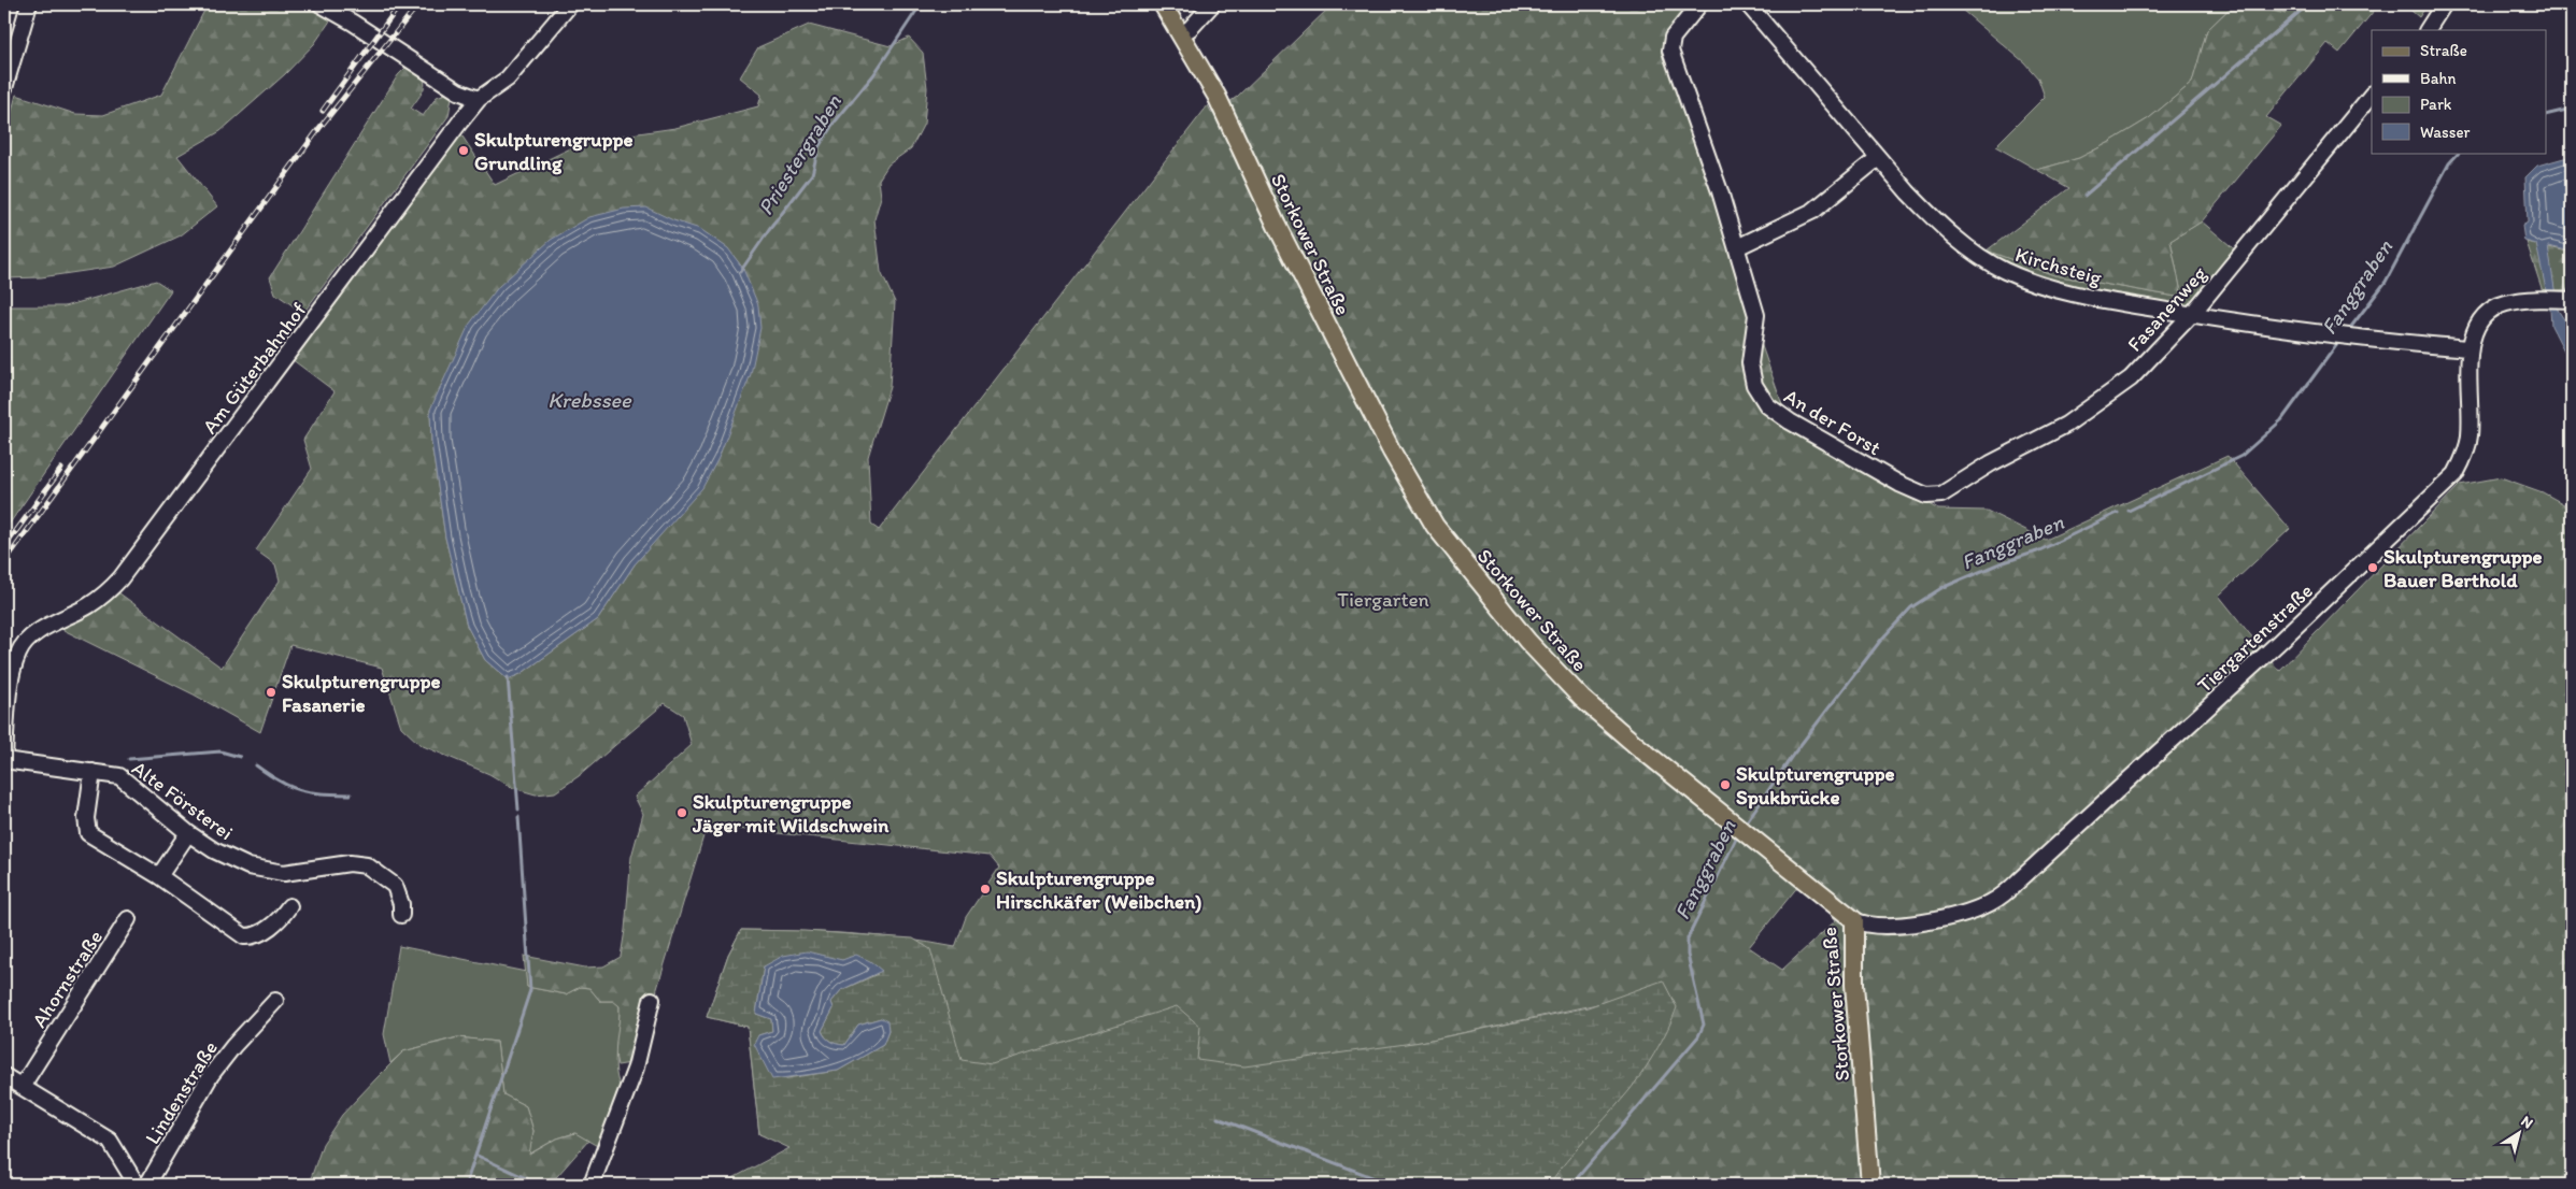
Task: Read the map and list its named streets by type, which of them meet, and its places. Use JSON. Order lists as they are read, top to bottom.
{
  "streets": {
    "main road": ["Storkower Straße"],
    "street": [
      "Kirchsteig",
      "Fasanenweg",
      "Am Güterbahnhof",
      "An der Forst",
      "Tiergartenstraße",
      "Alte Försterei",
      "Ahornstraße",
      "Lindenstraße"
    ]
  },
  "crossings": [
    ["Storkower Straße", "Tiergartenstraße"],
    ["Kirchsteig", "Fasanenweg"],
    ["Kirchsteig", "Tiergartenstraße"],
    ["Fasanenweg", "An der Forst"],
    ["Am Güterbahnhof", "Alte Försterei"]
  ],
  "water": ["Priestergraben", "Fanggraben", "Krebssee"],
  "parks": ["Tiergarten"],
  "places": [
    "Skulpturengruppe Grundling",
    "Skulpturengruppe Bauer Berthold",
    "Skulpturengruppe Fasanerie",
    "Skulpturengruppe Spukbrücke",
    "Skulpturengruppe Jäger mit Wildschwein",
    "Skulpturengruppe Hirschkäfer (Weibchen)"
  ],
  "legend": [
    "Straße",
    "Bahn",
    "Park",
    "Wasser"
  ],
  "north": "top right"
}
